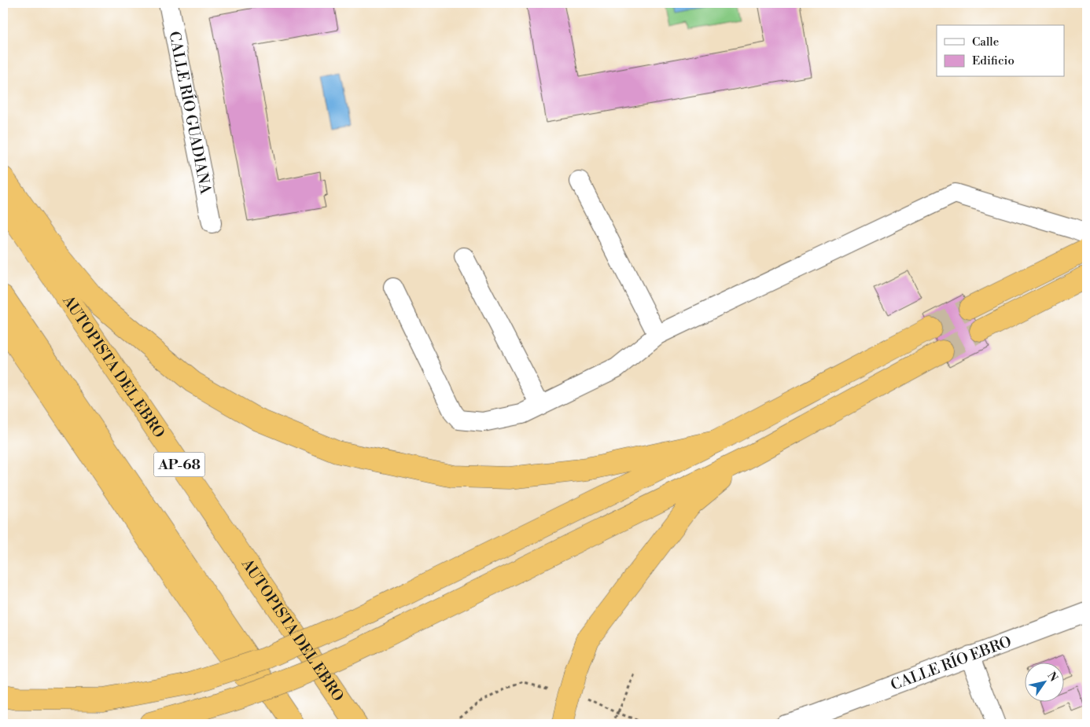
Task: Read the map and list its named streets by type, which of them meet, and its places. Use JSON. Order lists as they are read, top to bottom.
{
  "streets": {
    "highway": ["AUTOPISTA DEL EBRO", "AP-68"],
    "street": ["CALLE RÍO GUADIANA", "CALLE RÍO EBRO"]
  },
  "legend": ["Calle", "Edificio"],
  "north": "top right"
}
